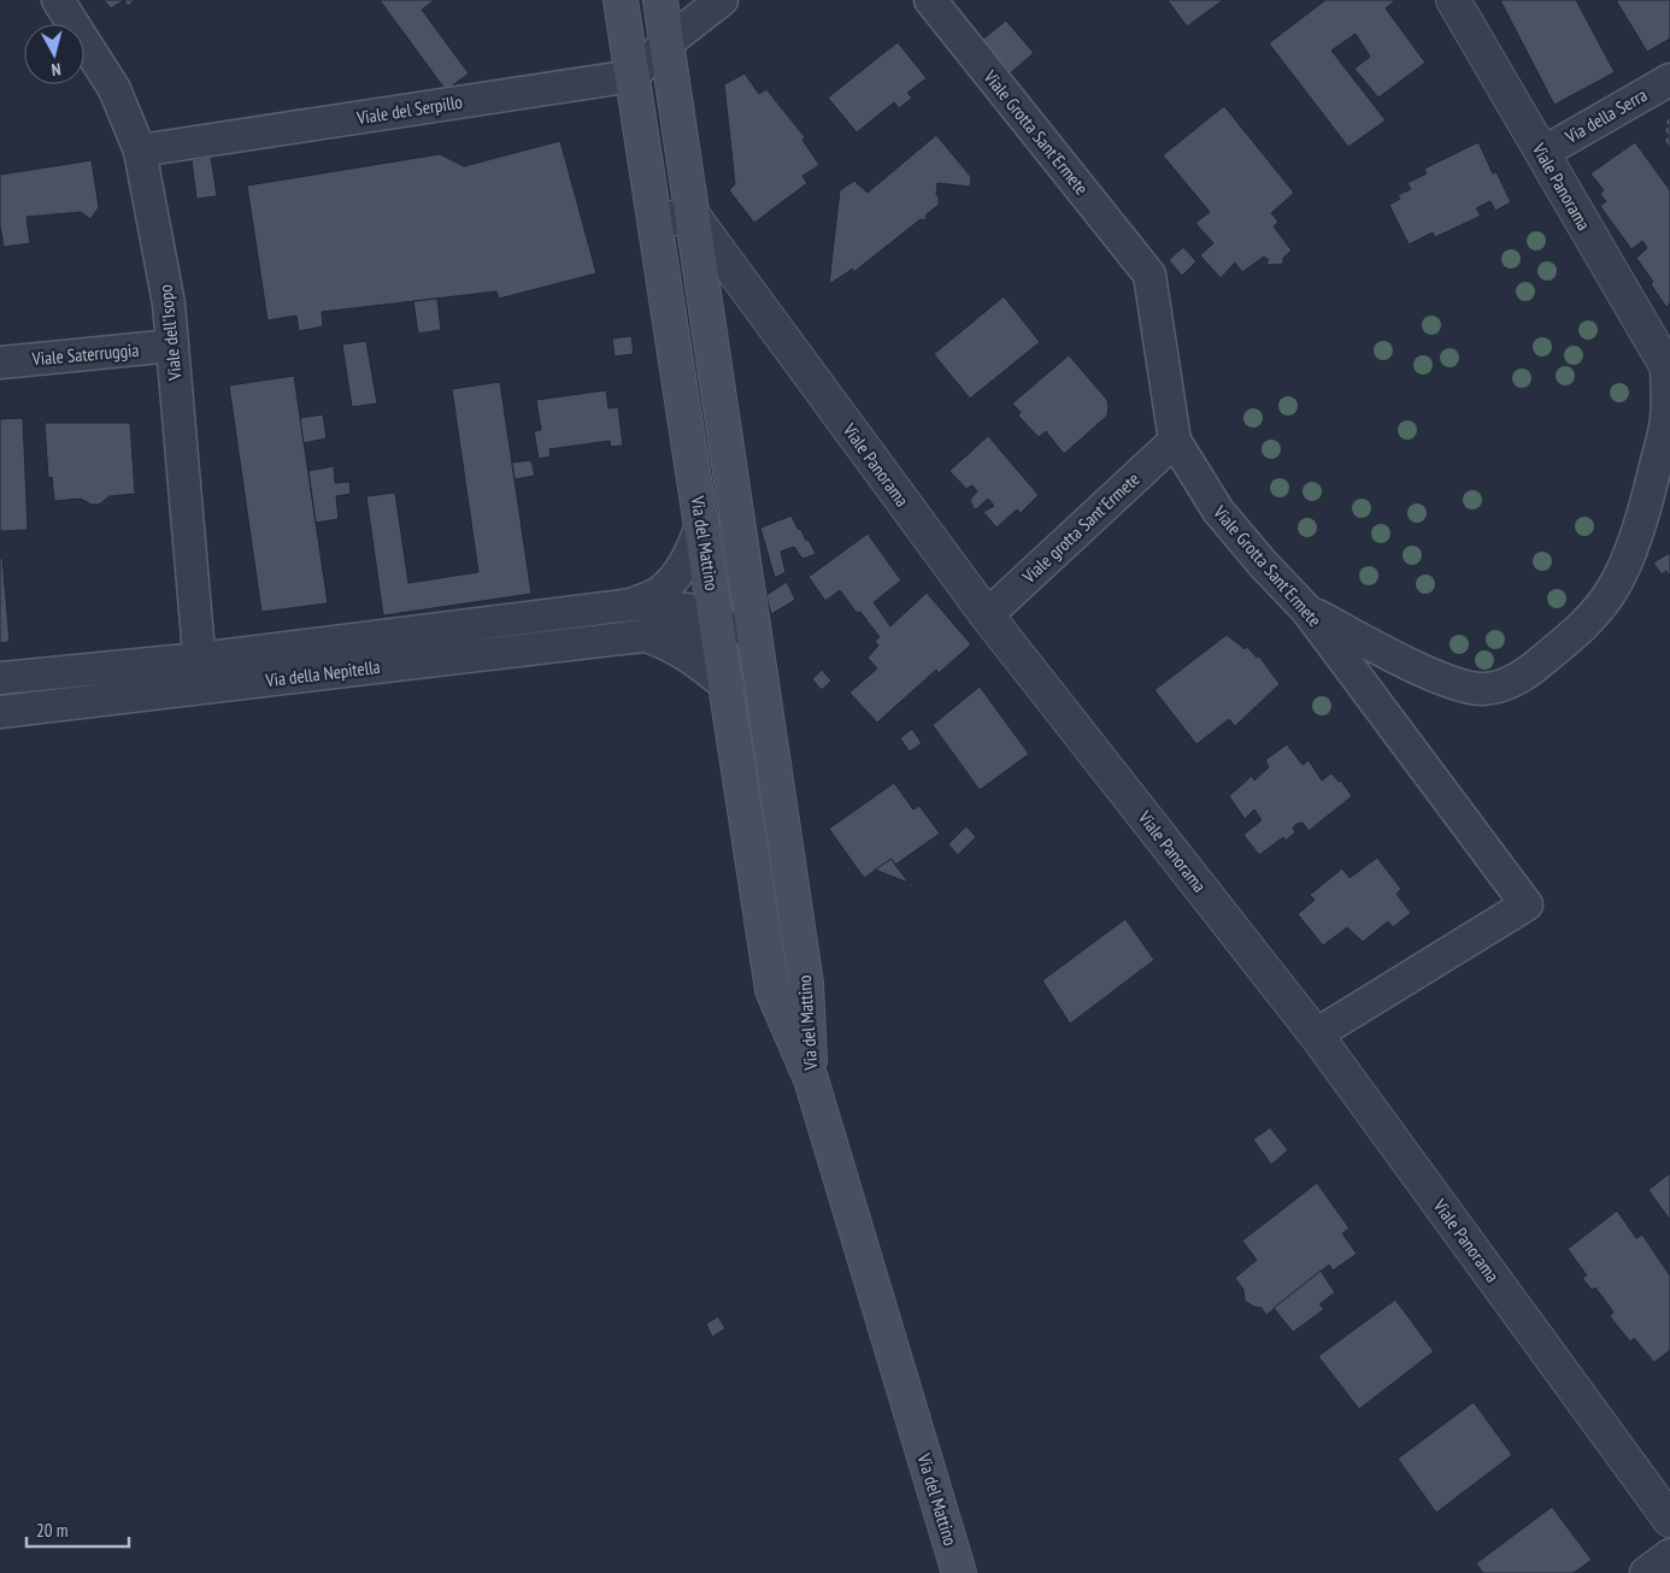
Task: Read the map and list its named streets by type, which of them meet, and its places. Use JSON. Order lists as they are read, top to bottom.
{
  "streets": {
    "main road": ["Via del Mattino"],
    "street": [
      "Viale del Serpillo",
      "Via della Serra",
      "Viale Grotta Sant'Ermete",
      "Viale Panorama",
      "Viale dell'Isopo",
      "Viale Saterruggia",
      "Viale grotta Sant'Ermete",
      "Via della Nepitella"
    ]
  },
  "crossings": [
    ["Viale del Serpillo", "Viale dell'Isopo"],
    ["Viale del Serpillo", "Via del Mattino"],
    ["Via della Serra", "Viale Panorama"],
    ["Viale Grotta Sant'Ermete", "Viale Panorama"],
    ["Viale Grotta Sant'Ermete", "Viale grotta Sant'Ermete"],
    ["Viale Panorama", "Viale grotta Sant'Ermete"],
    ["Viale Panorama", "Via del Mattino"],
    ["Viale dell'Isopo", "Viale Saterruggia"],
    ["Viale dell'Isopo", "Via della Nepitella"],
    ["Via del Mattino", "Via della Nepitella"]
  ],
  "scale_bar": "20 m",
  "north": "bottom"
}
